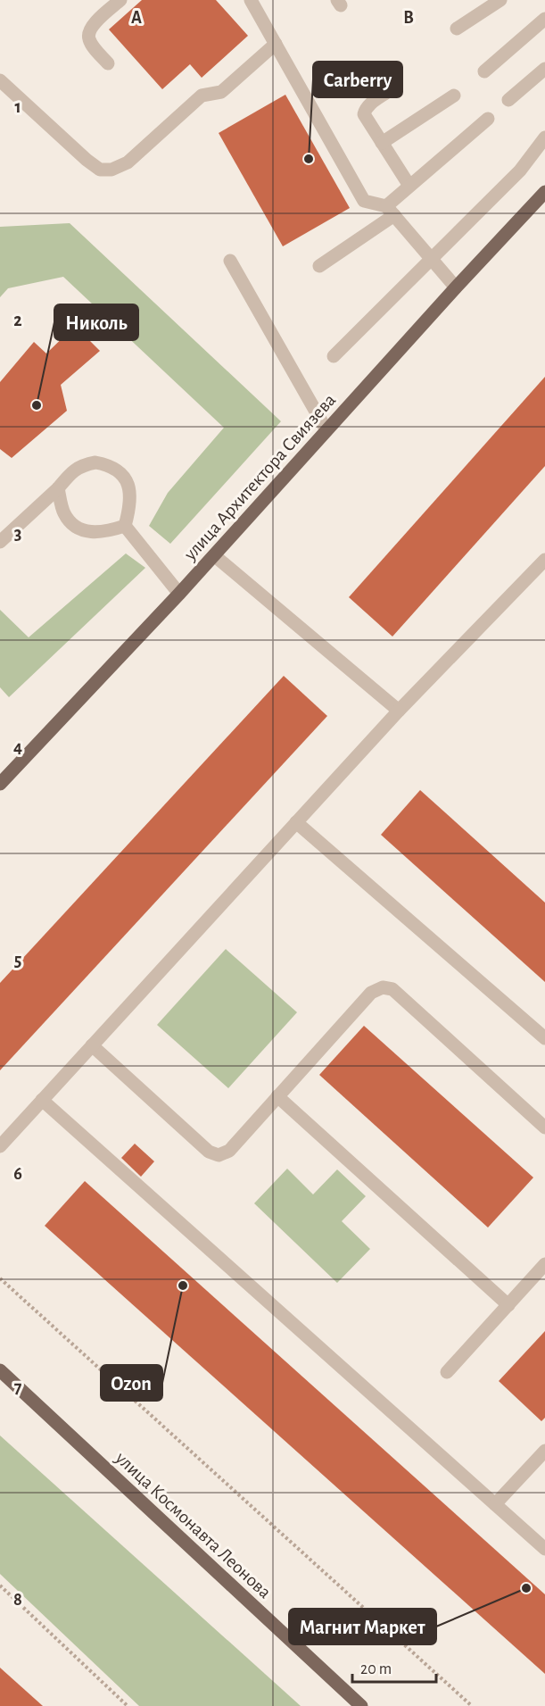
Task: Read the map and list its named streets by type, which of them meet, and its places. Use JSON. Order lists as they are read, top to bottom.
{
  "streets": {
    "main road": ["улица Архитектора Свиязева", "улица Космонавта Леонова"]
  },
  "places": [
    "Carberry",
    "Николь",
    "Ozon",
    "Магнит Маркет"
  ],
  "scale_bar": "20 m",
  "grid": {
    "columns": ["A", "B"],
    "rows": [
      "1",
      "2",
      "3",
      "4",
      "5",
      "6",
      "7",
      "8"
    ]
  }
}
